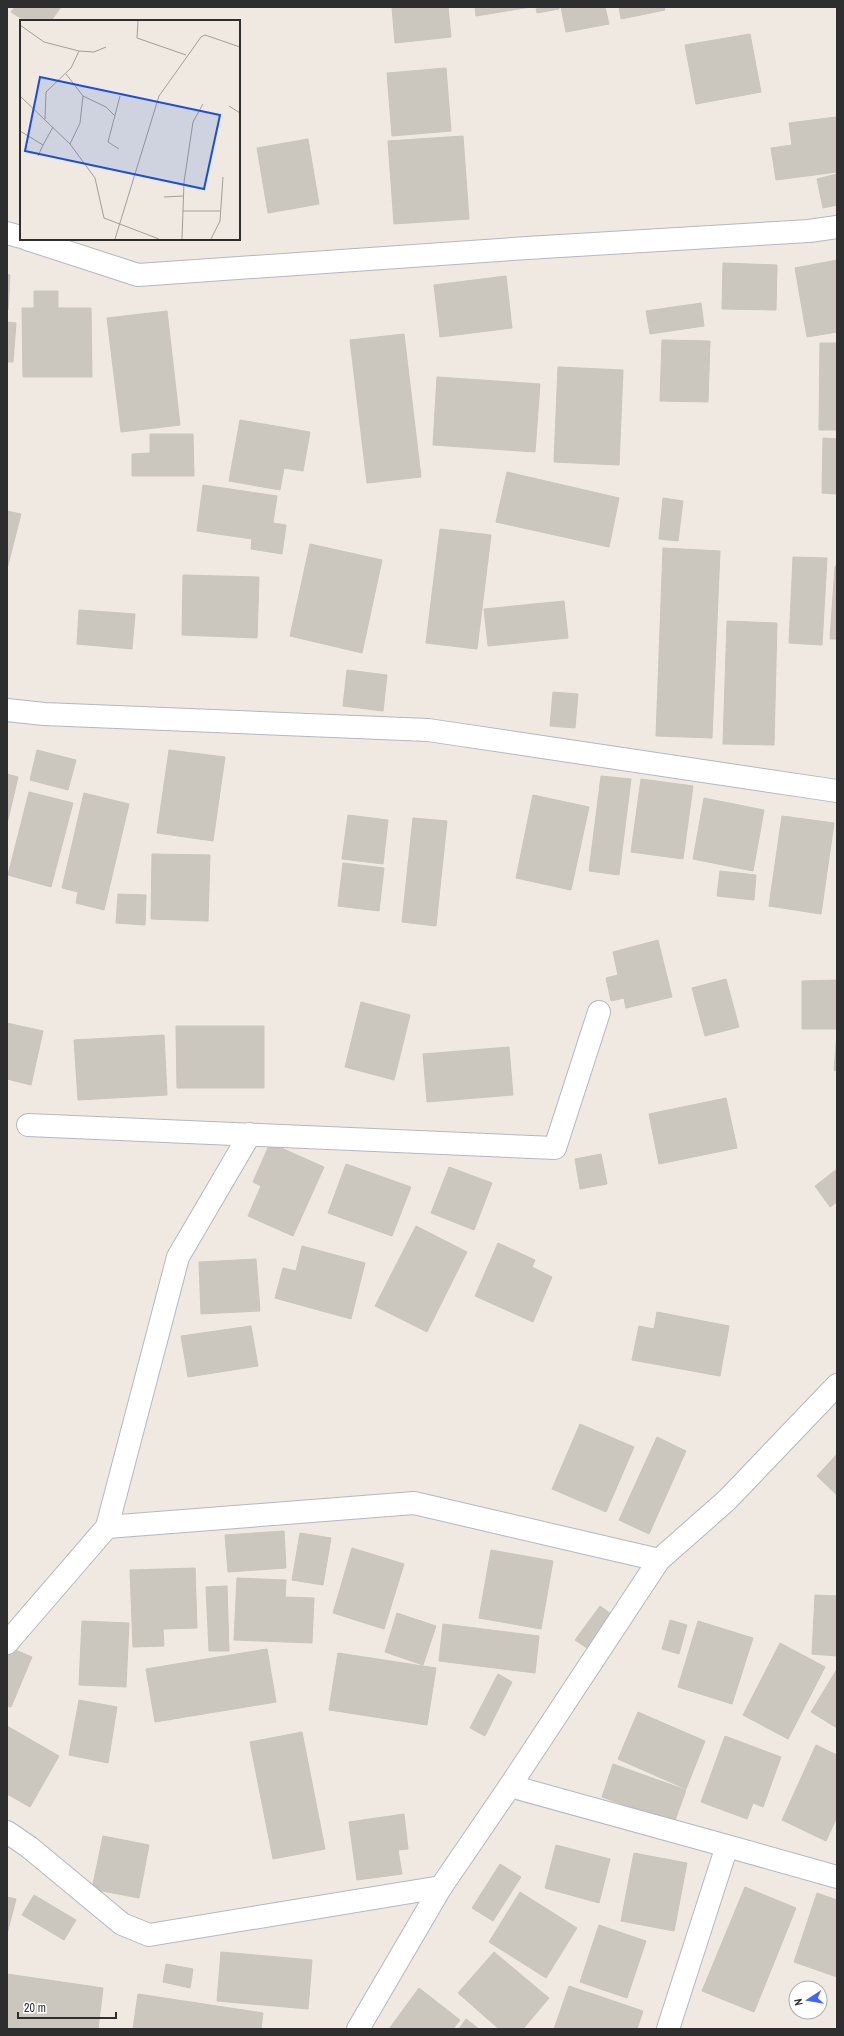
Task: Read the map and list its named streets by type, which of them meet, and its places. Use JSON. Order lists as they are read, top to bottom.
{
  "scale_bar": "20 m",
  "north": "left"
}
